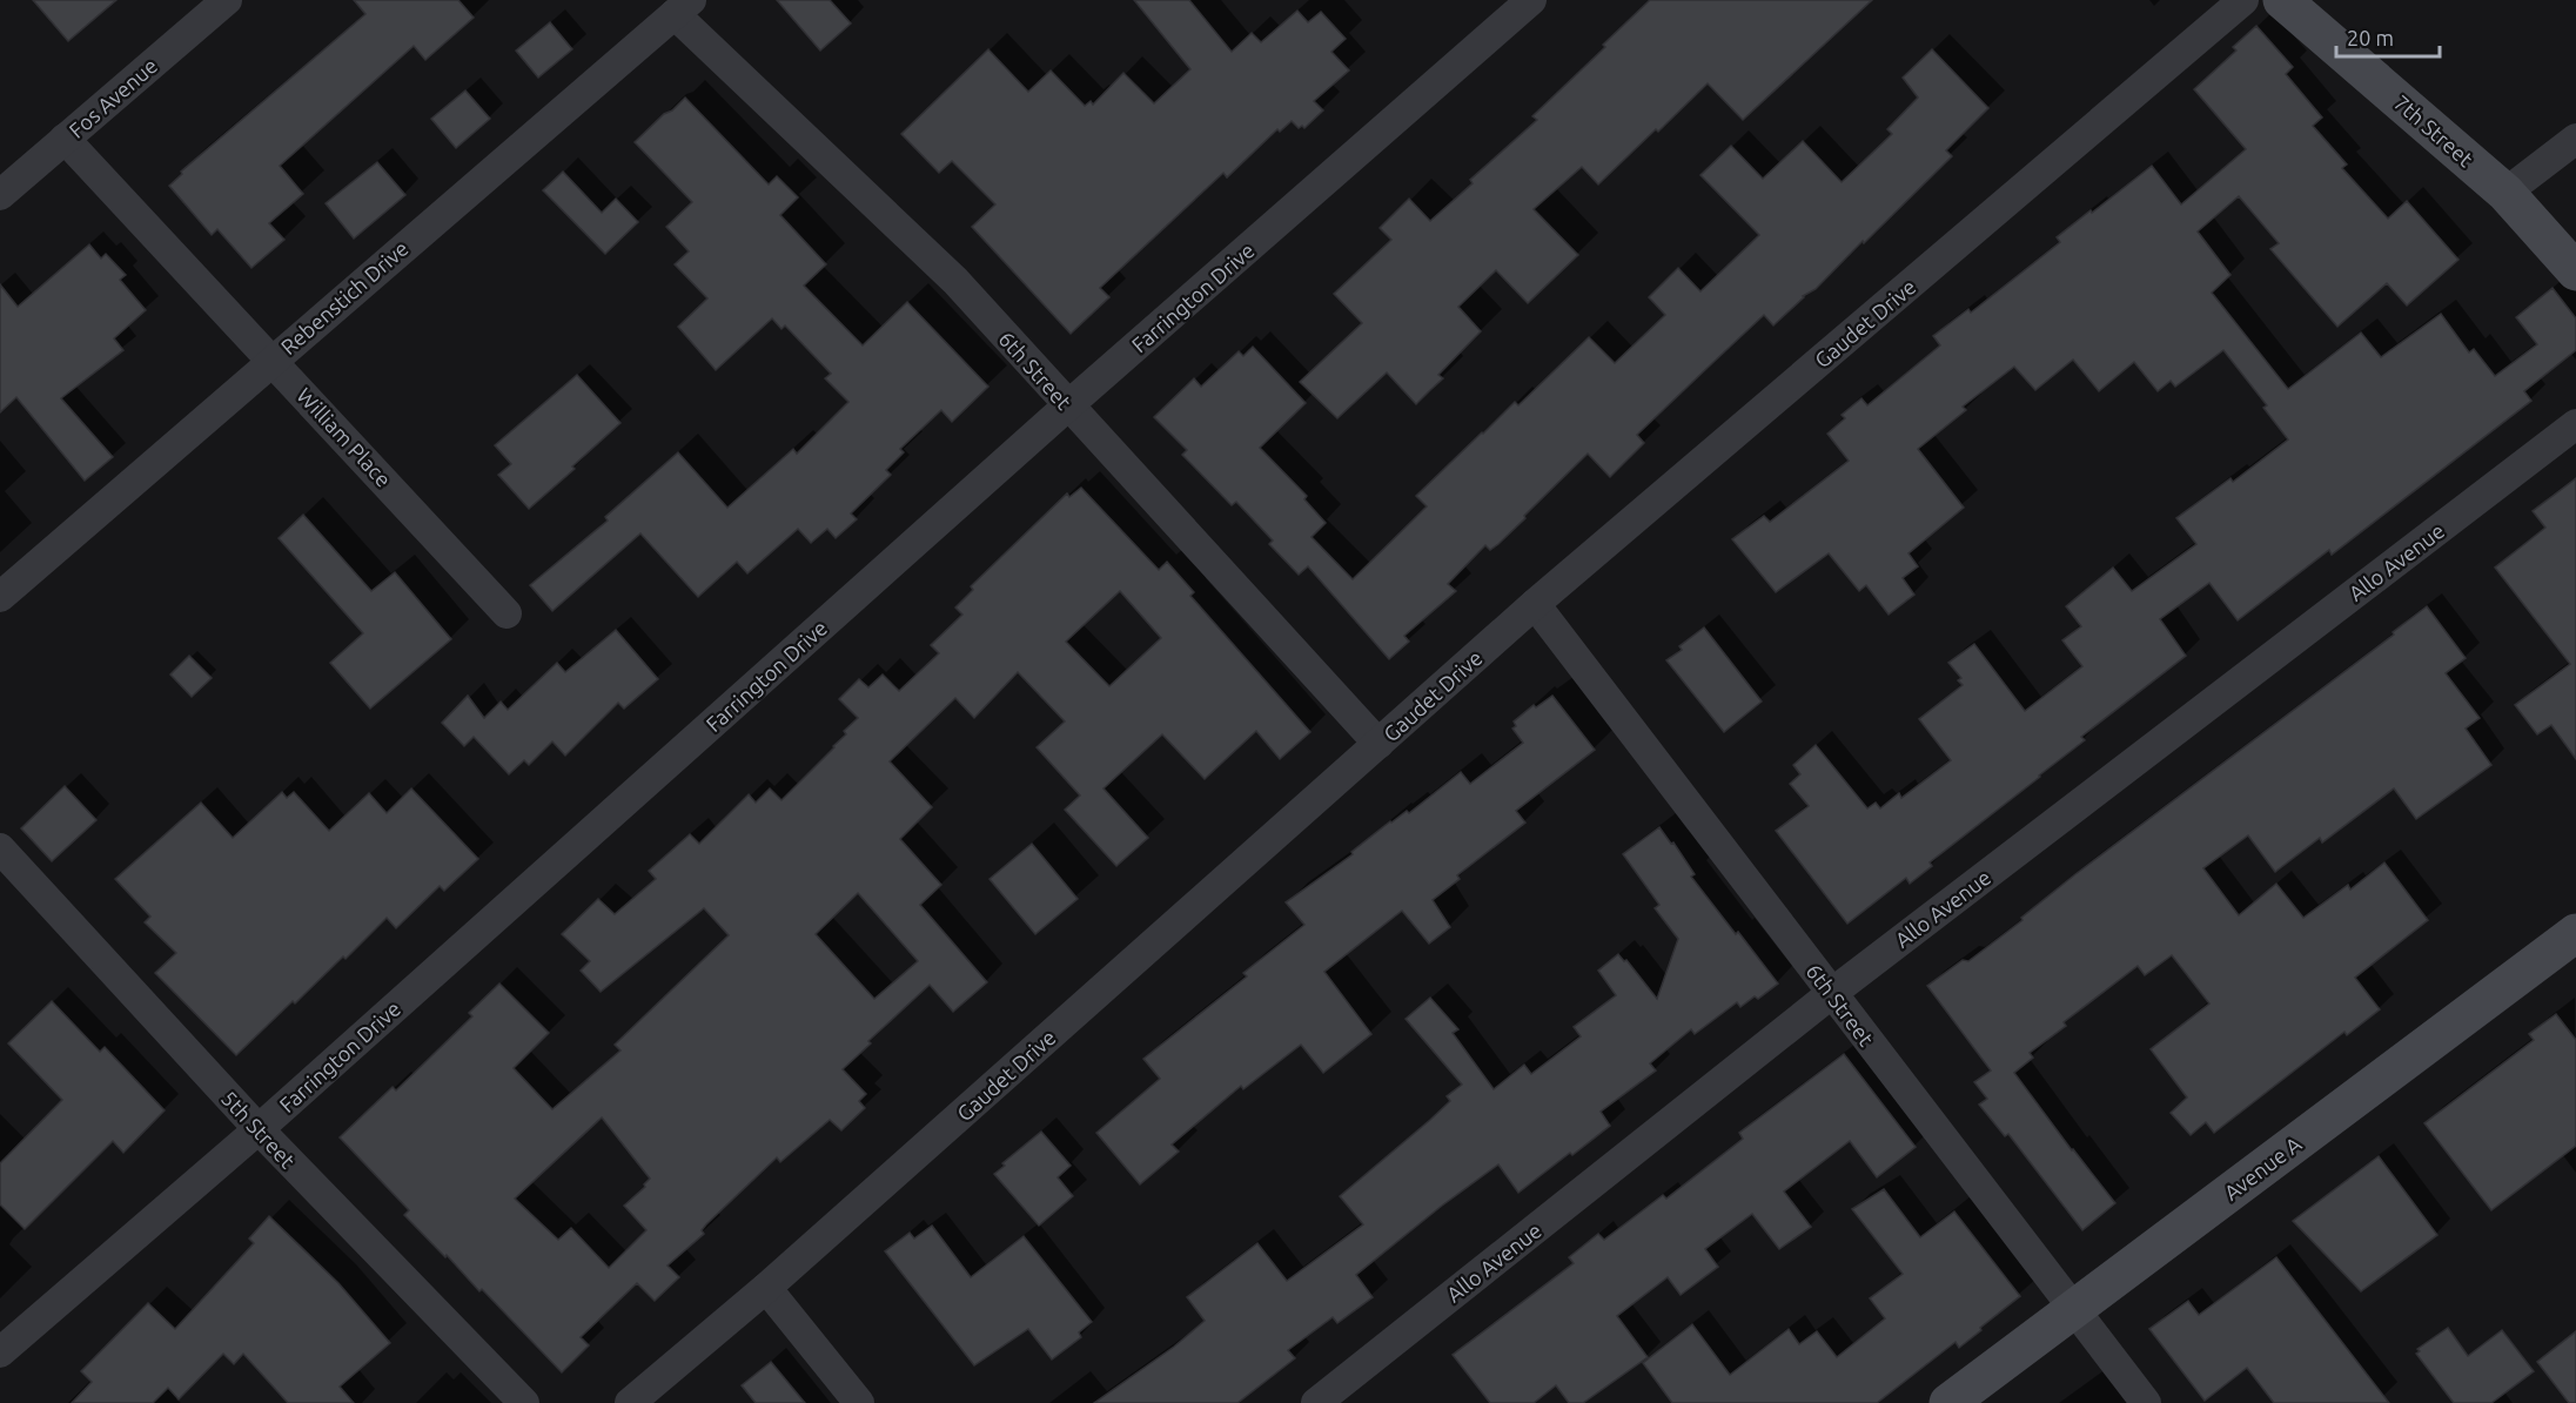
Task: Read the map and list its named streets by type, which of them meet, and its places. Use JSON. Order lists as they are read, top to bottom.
{
  "streets": {
    "street": [
      "Fos Avenue",
      "7th Street",
      "Rebenstich Drive",
      "Farrington Drive",
      "Gaudet Drive",
      "6th Street",
      "William Place",
      "Allo Avenue",
      "5th Street",
      "Avenue A"
    ]
  },
  "crossings": [
    ["Fos Avenue", "William Place"],
    ["Rebenstich Drive", "6th Street"],
    ["Rebenstich Drive", "William Place"],
    ["Farrington Drive", "6th Street"],
    ["Farrington Drive", "5th Street"],
    ["Gaudet Drive", "6th Street"],
    ["6th Street", "Allo Avenue"],
    ["6th Street", "Avenue A"]
  ],
  "scale_bar": "20 m"
}
